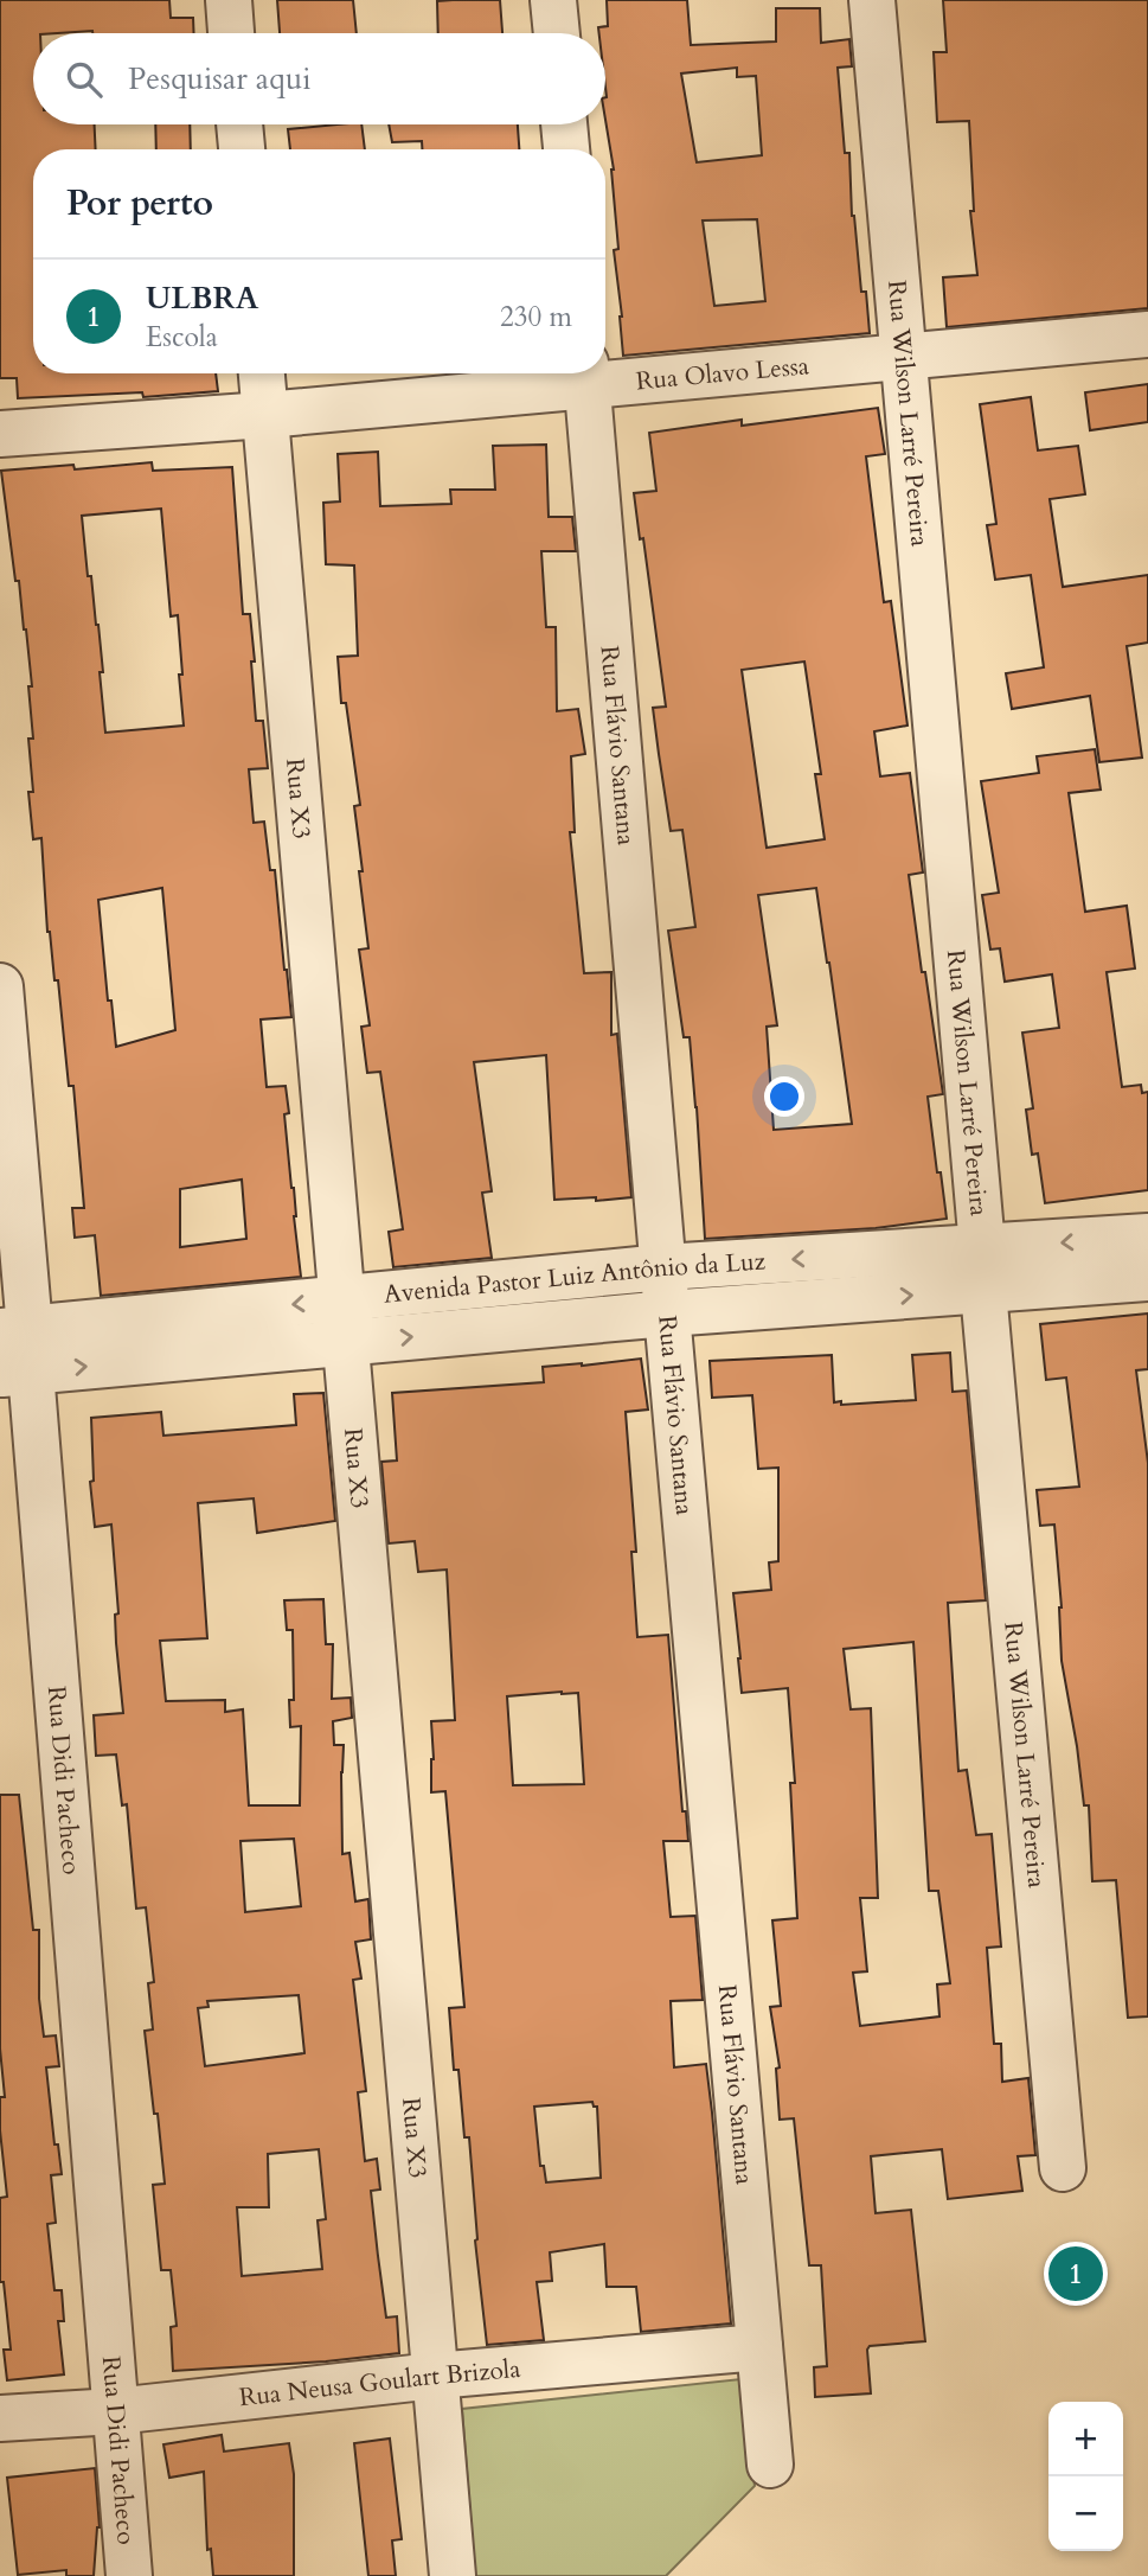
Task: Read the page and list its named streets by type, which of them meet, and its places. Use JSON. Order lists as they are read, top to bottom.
{
  "streets": {
    "street": [
      "Rua Olavo Lessa",
      "Rua Wilson Larré Pereira",
      "Rua Flávio Santana",
      "Rua X3",
      "Avenida Pastor Luiz Antônio da Luz",
      "Rua Didi Pacheco",
      "Rua Neusa Goulart Brizola"
    ]
  },
  "crossings": [
    ["Rua Olavo Lessa", "Rua Wilson Larré Pereira"],
    ["Rua Olavo Lessa", "Rua Flávio Santana"],
    ["Rua Olavo Lessa", "Rua X3"],
    ["Rua Wilson Larré Pereira", "Avenida Pastor Luiz Antônio da Luz"],
    ["Rua Flávio Santana", "Avenida Pastor Luiz Antônio da Luz"],
    ["Rua Flávio Santana", "Rua Neusa Goulart Brizola"],
    ["Rua X3", "Avenida Pastor Luiz Antônio da Luz"],
    ["Rua X3", "Rua Neusa Goulart Brizola"],
    ["Avenida Pastor Luiz Antônio da Luz", "Rua Didi Pacheco"],
    ["Rua Didi Pacheco", "Rua Neusa Goulart Brizola"]
  ],
  "page": {
    "search": "Pesquisar aqui",
    "heading": "Por perto",
    "list": [
      {
        "mark": "1",
        "name": "ULBRA",
        "note": "Escola",
        "value": "230 m"
      }
    ],
    "pins": "1",
    "map_buttons": ["+", "−"]
  }
}
